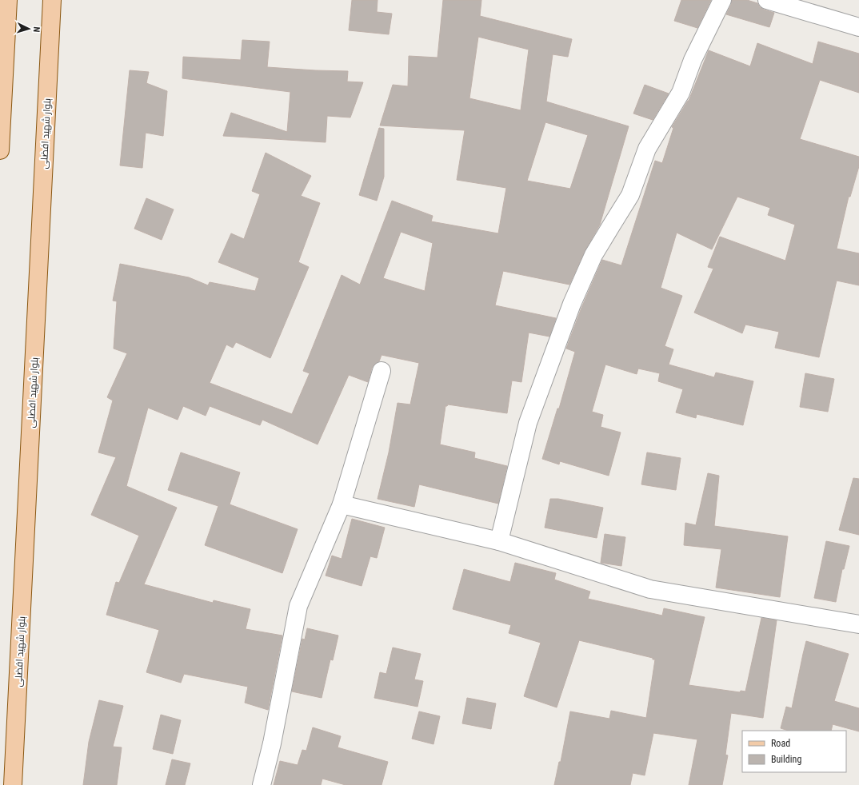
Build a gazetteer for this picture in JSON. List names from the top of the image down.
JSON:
{
  "streets": {
    "main road": ["بلوار شهید افضلی"]
  },
  "legend": ["Road", "Building"],
  "north": "right"
}
